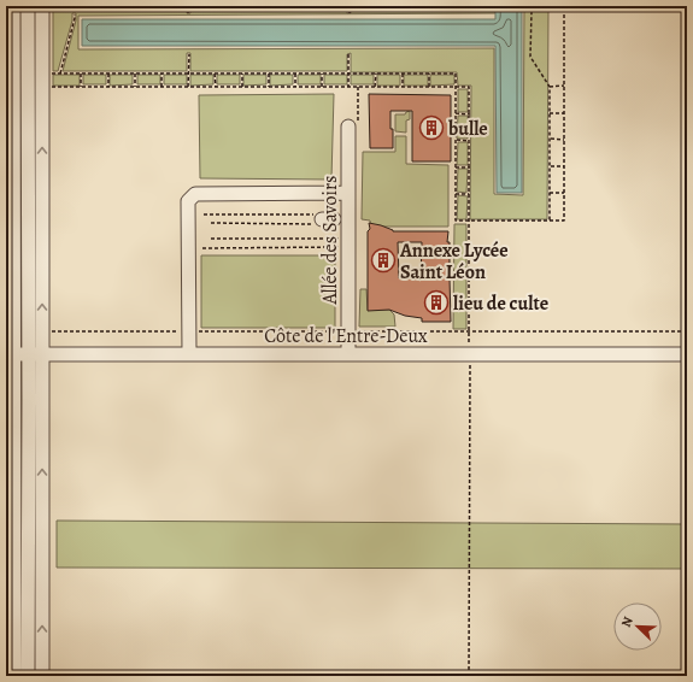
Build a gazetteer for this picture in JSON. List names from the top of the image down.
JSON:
{
  "streets": {
    "street": ["Allée des Savoirs", "Côte de l'Entre-Deux"]
  },
  "crossings": [
    ["Allée des Savoirs", "Côte de l'Entre-Deux"]
  ],
  "places": {
    "building": ["bulle", "Annexe Lycée Saint Léon", "lieu de culte"]
  },
  "north": "top left"
}
